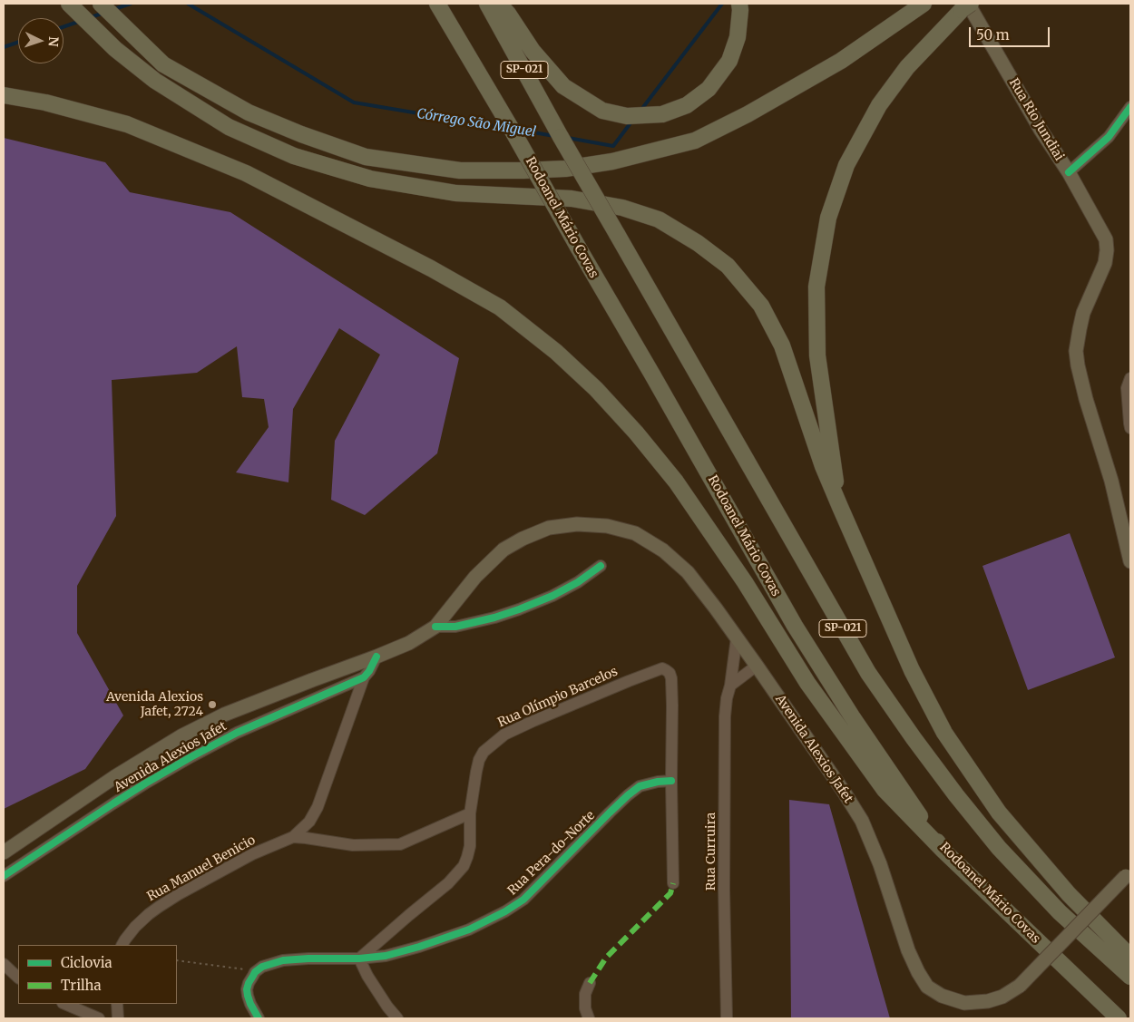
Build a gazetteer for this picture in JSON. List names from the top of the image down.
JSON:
{
  "streets": {
    "highway": ["SP-021", "Rodoanel Mário Covas"],
    "main road": ["Rua Rio Jundiai", "Avenida Alexios Jafet"],
    "street": [
      "Rua Olímpio Barcelos",
      "Rua Curruira",
      "Rua Pera-do-Norte",
      "Rua Manuel Benicio"
    ]
  },
  "crossings": [
    ["Rua Olímpio Barcelos", "Rua Pera-do-Norte"],
    ["Avenida Alexios Jafet", "Rua Curruira"],
    ["Avenida Alexios Jafet", "Rua Manuel Benicio"]
  ],
  "water": ["Córrego São Miguel"],
  "places": ["Avenida Alexios Jafet, 2724"],
  "legend": ["Ciclovia", "Trilha"],
  "scale_bar": "50 m",
  "north": "right"
}
